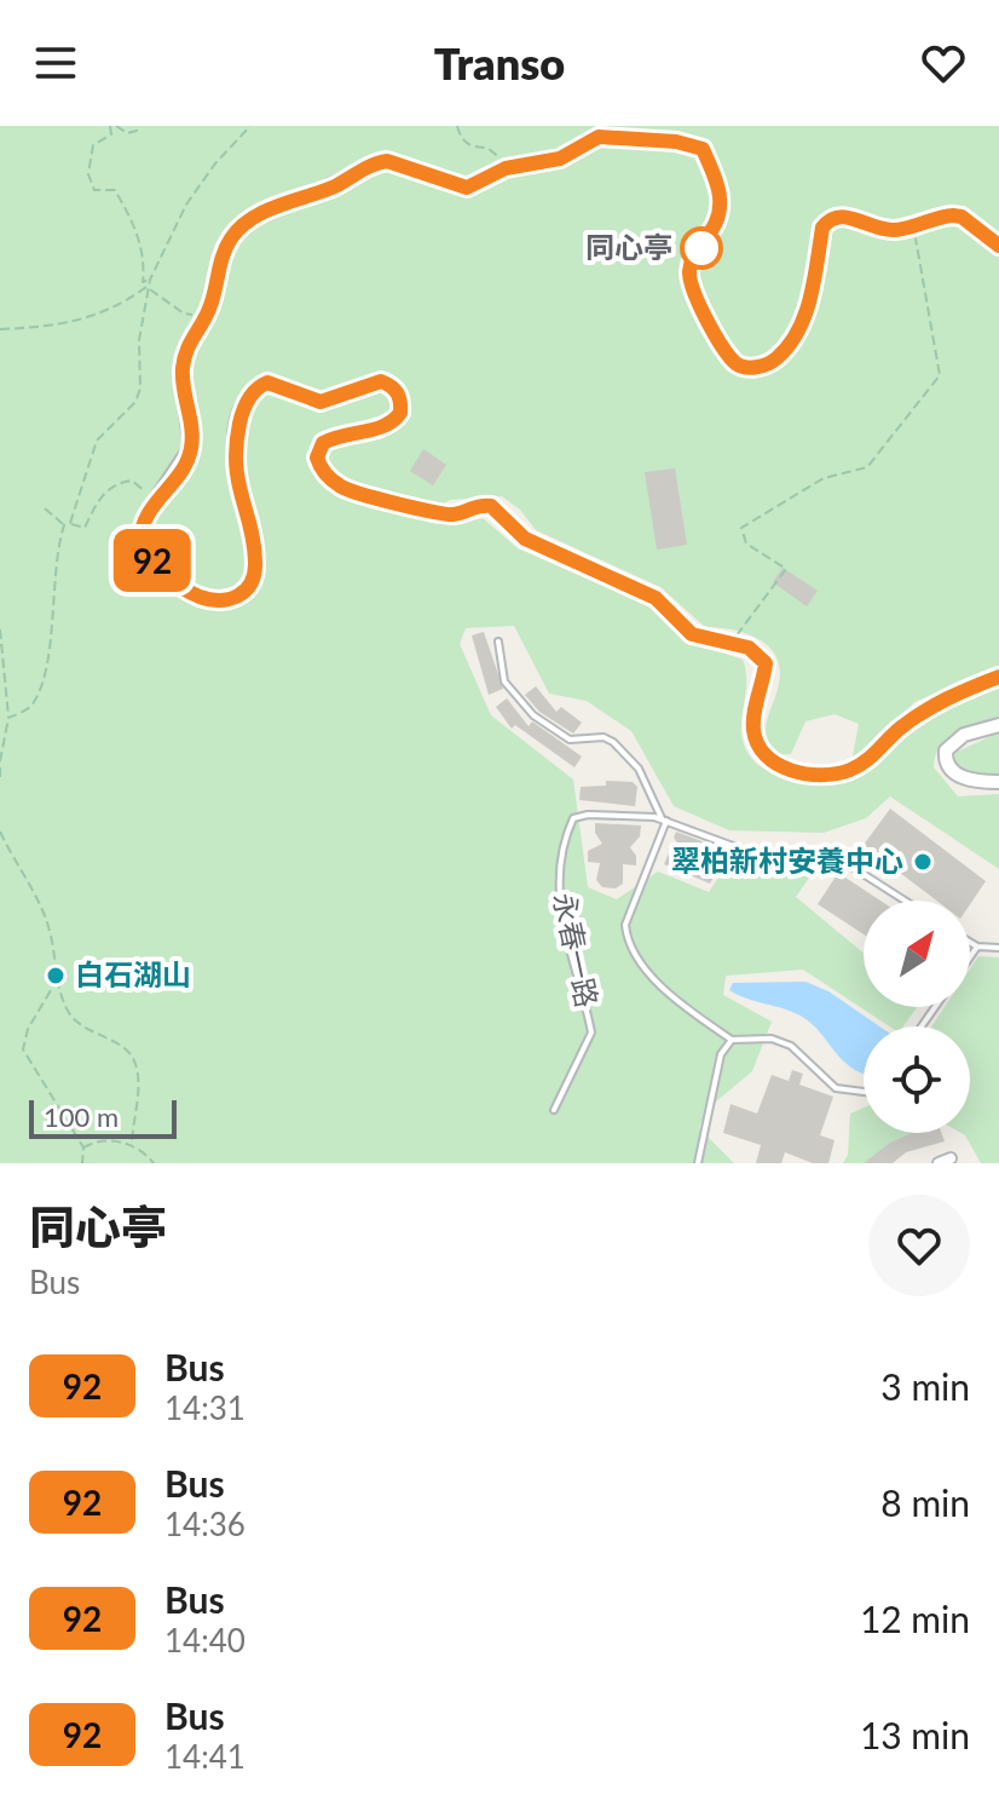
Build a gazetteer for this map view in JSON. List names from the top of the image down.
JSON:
{
  "streets": {
    "lane": ["永春一路"]
  },
  "places": ["同心亭", "翠柏新村安養中心", "白石湖山"],
  "lines": ["bus line 92"],
  "scale_bar": "100 m",
  "north": "top right",
  "page": {
    "header": "Transo",
    "on_map": "92",
    "scale": "100 m",
    "heading": ["同心亭", "Bus"],
    "list": [
      {
        "mark": "92",
        "name": "Bus",
        "note": "14:31",
        "value": "3 min"
      },
      {
        "mark": "92",
        "name": "Bus",
        "note": "14:36",
        "value": "8 min"
      },
      {
        "mark": "92",
        "name": "Bus",
        "note": "14:40",
        "value": "12 min"
      },
      {
        "mark": "92",
        "name": "Bus",
        "note": "14:41",
        "value": "13 min"
      }
    ]
  }
}
